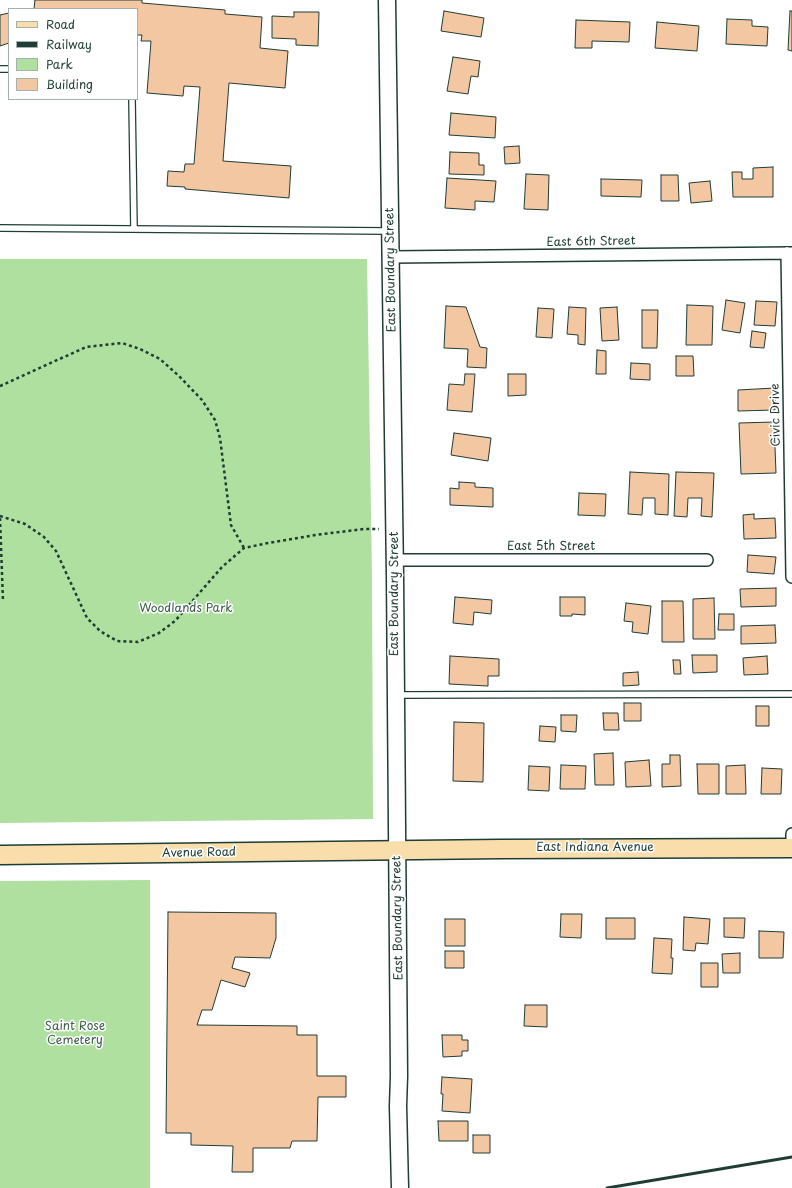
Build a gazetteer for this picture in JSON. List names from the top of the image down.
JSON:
{
  "streets": {
    "main road": ["East Indiana Avenue", "Avenue Road"],
    "street": [
      "East 6th Street",
      "East Boundary Street",
      "Civic Drive",
      "East 5th Street"
    ]
  },
  "crossings": [
    ["East 6th Street", "East Boundary Street"],
    ["East 6th Street", "Civic Drive"],
    ["East Boundary Street", "East 5th Street"],
    ["East Boundary Street", "East Indiana Avenue"],
    ["East Boundary Street", "Avenue Road"],
    ["East Indiana Avenue", "Avenue Road"]
  ],
  "parks": ["Woodlands Park", "Saint Rose Cemetery"],
  "legend": [
    "Road",
    "Railway",
    "Park",
    "Building"
  ]
}
